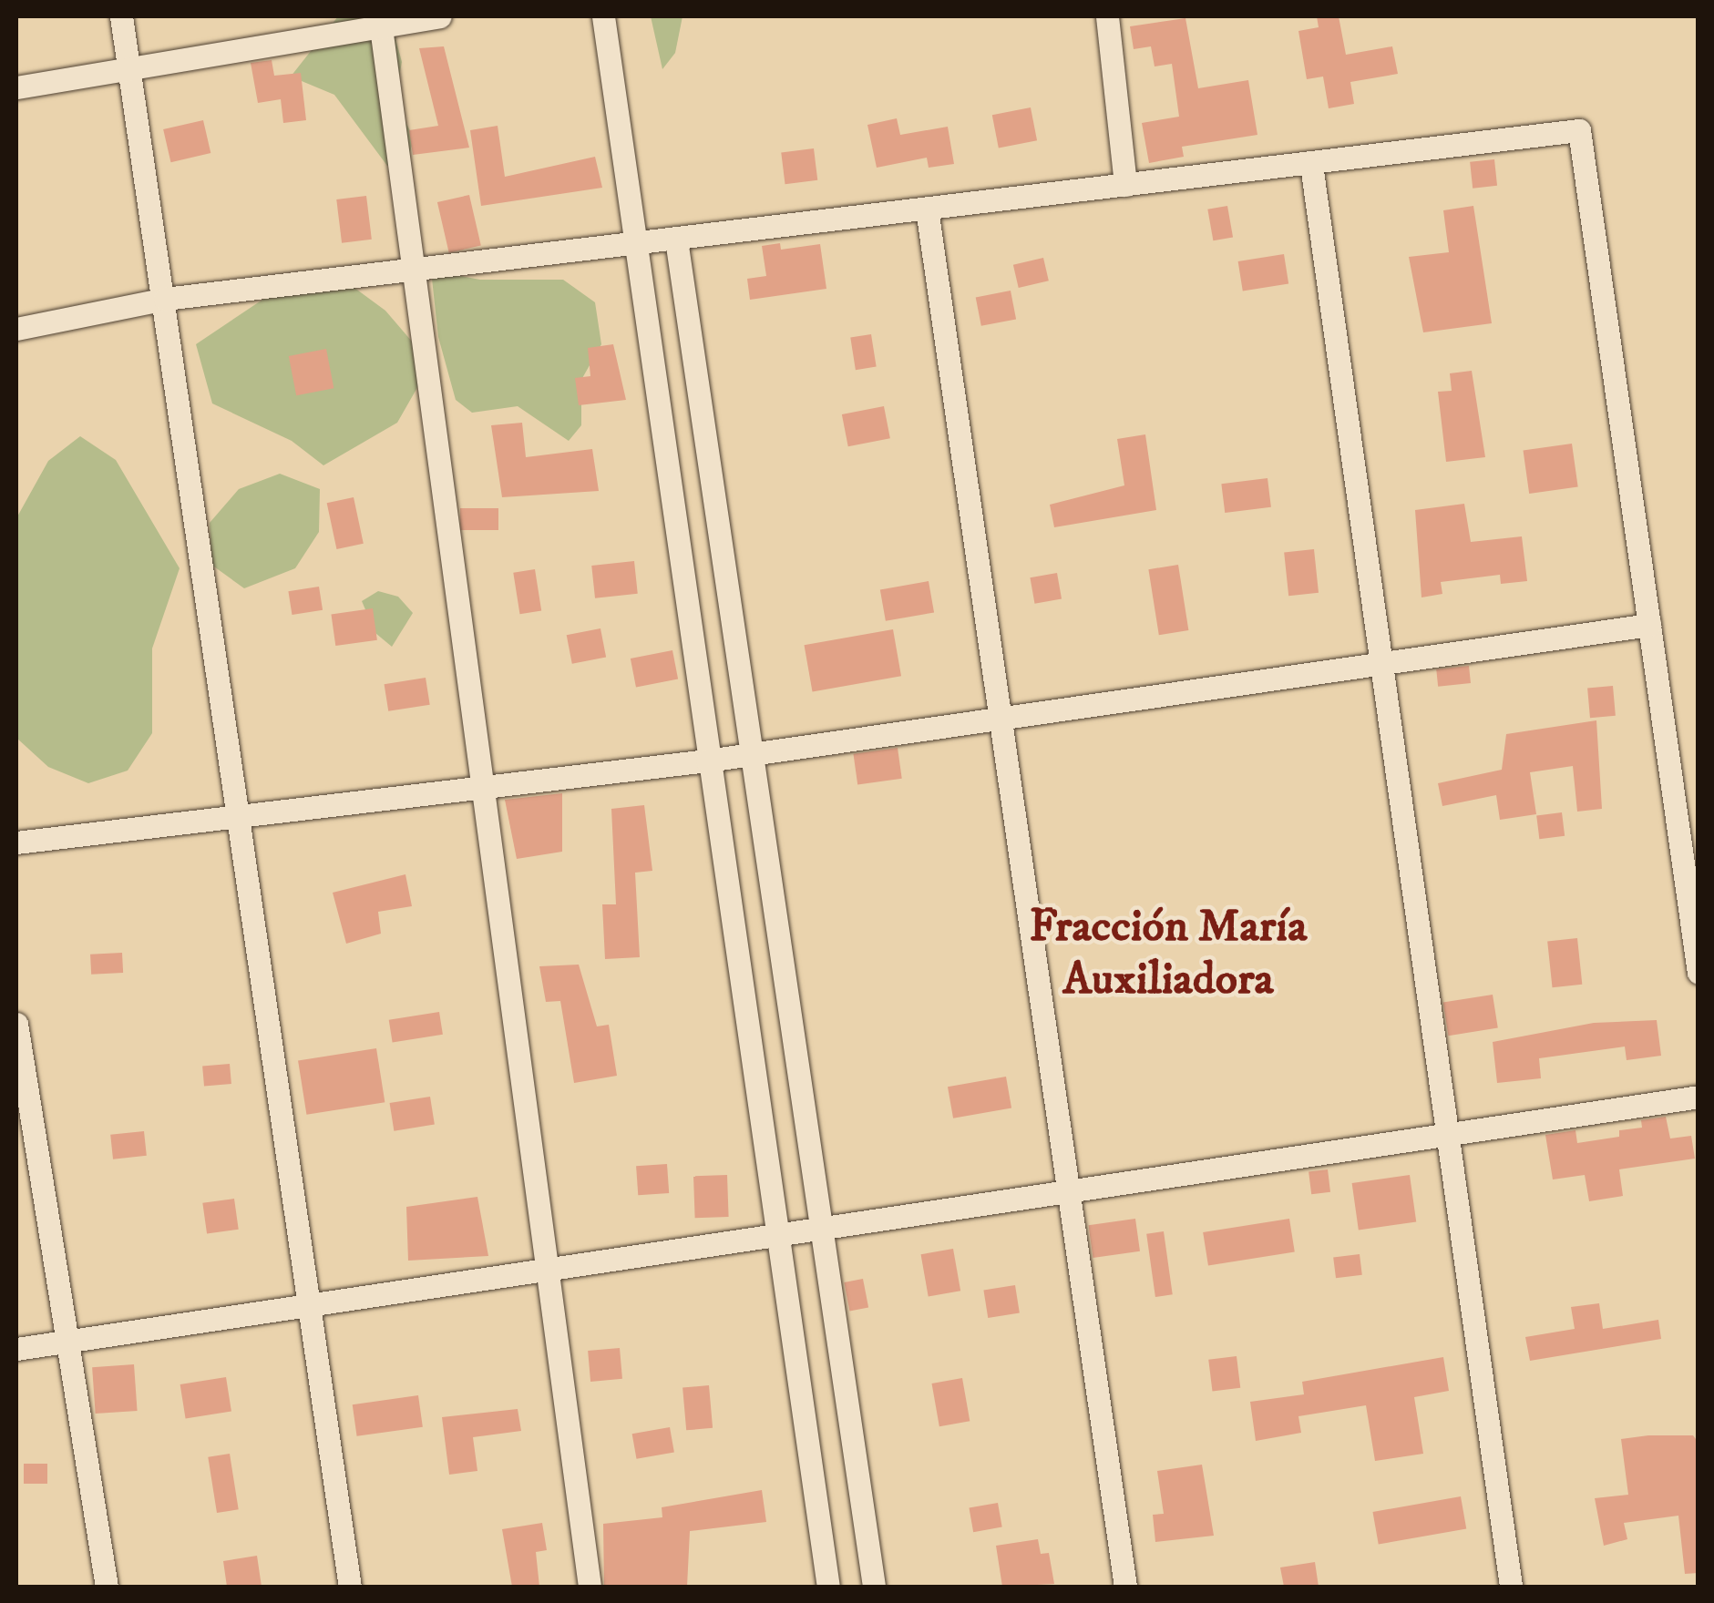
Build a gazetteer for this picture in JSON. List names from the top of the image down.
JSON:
{
  "districts": ["Fracción María Auxiliadora"]
}
